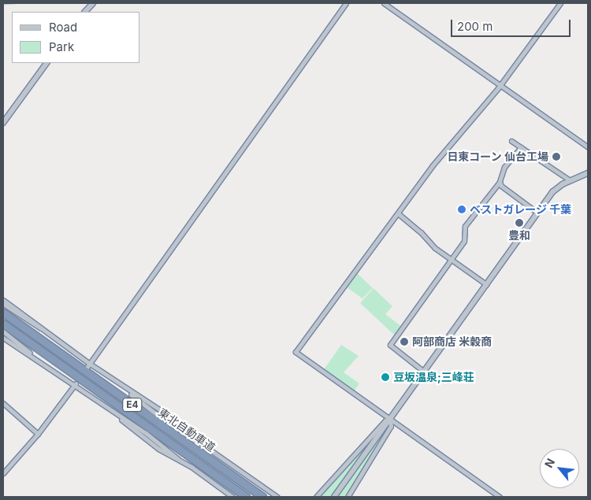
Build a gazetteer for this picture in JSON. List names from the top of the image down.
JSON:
{
  "streets": {
    "highway": ["E4", "東北自動車道"]
  },
  "places": [
    "日東コーン 仙台工場",
    "ベストガレージ 千葉",
    "豊和",
    "阿部商店 米穀商",
    "豆坂温泉;三峰荘"
  ],
  "legend": ["Road", "Park"],
  "scale_bar": "200 m",
  "north": "top left"
}
